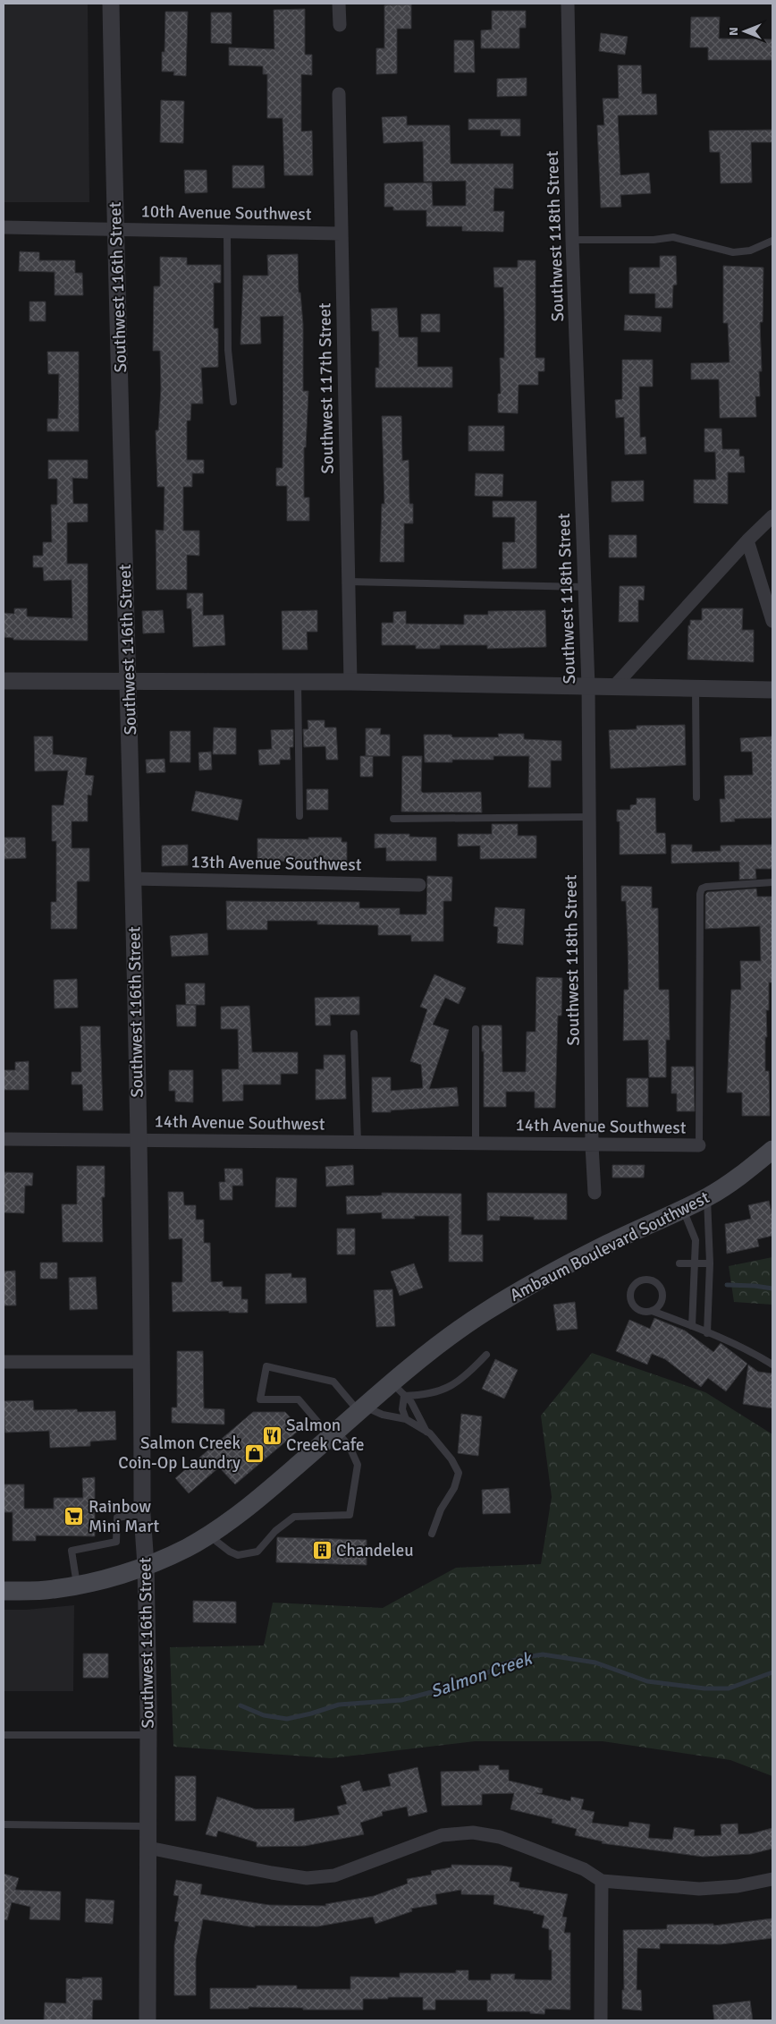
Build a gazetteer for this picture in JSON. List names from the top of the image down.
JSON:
{
  "streets": {
    "main road": ["Ambaum Boulevard Southwest"],
    "street": [
      "10th Avenue Southwest",
      "Southwest 118th Street",
      "Southwest 116th Street",
      "Southwest 117th Street",
      "13th Avenue Southwest",
      "14th Avenue Southwest"
    ]
  },
  "crossings": [
    ["10th Avenue Southwest", "Southwest 116th Street"],
    ["10th Avenue Southwest", "Southwest 117th Street"],
    ["Southwest 118th Street", "14th Avenue Southwest"],
    ["Southwest 116th Street", "13th Avenue Southwest"],
    ["Southwest 116th Street", "14th Avenue Southwest"],
    ["Southwest 116th Street", "Ambaum Boulevard Southwest"]
  ],
  "water": ["Salmon Creek"],
  "places": {
    "restaurant": ["Salmon Creek Cafe"],
    "shop": ["Salmon Creek Coin-Op Laundry"],
    "supermarket": ["Rainbow Mini Mart"],
    "building": ["Chandeleu"]
  },
  "north": "left"
}
